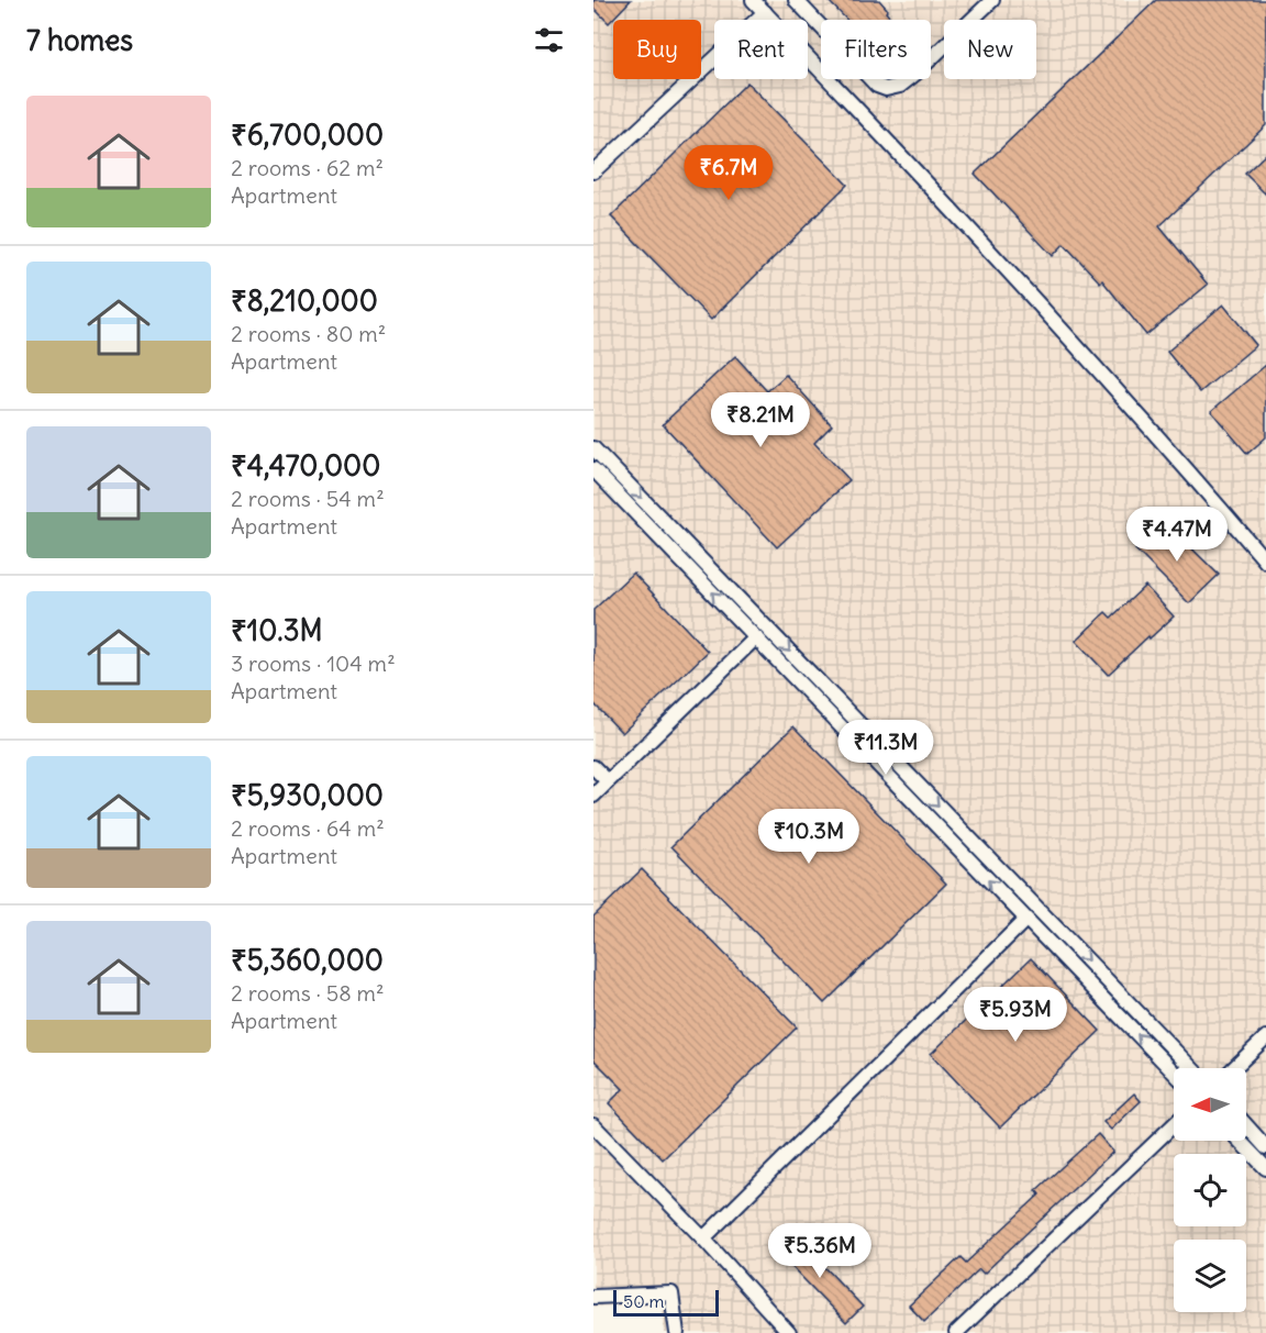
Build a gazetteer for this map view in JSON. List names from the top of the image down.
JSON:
{
  "scale_bar": "50 m",
  "north": "left",
  "page": {
    "heading": "7 homes",
    "chip": [
      "Buy",
      "Rent",
      "Filters",
      "New"
    ],
    "list": [
      {
        "name": "₹6,700,000",
        "note": "2 rooms · 62 m² · Apartment"
      },
      {
        "name": "₹8,210,000",
        "note": "2 rooms · 80 m² · Apartment"
      },
      {
        "name": "₹4,470,000",
        "note": "2 rooms · 54 m² · Apartment"
      },
      {
        "name": "₹10.3M",
        "note": "3 rooms · 104 m² · Apartment"
      },
      {
        "name": "₹5,930,000",
        "note": "2 rooms · 64 m² · Apartment"
      },
      {
        "name": "₹5,360,000",
        "note": "2 rooms · 58 m² · Apartment"
      }
    ],
    "price": [
      "₹6.7M",
      "₹8.21M",
      "₹4.47M",
      "₹11.3M",
      "₹10.3M",
      "₹5.93M",
      "₹5.36M"
    ],
    "scale": "50 m"
  }
}
